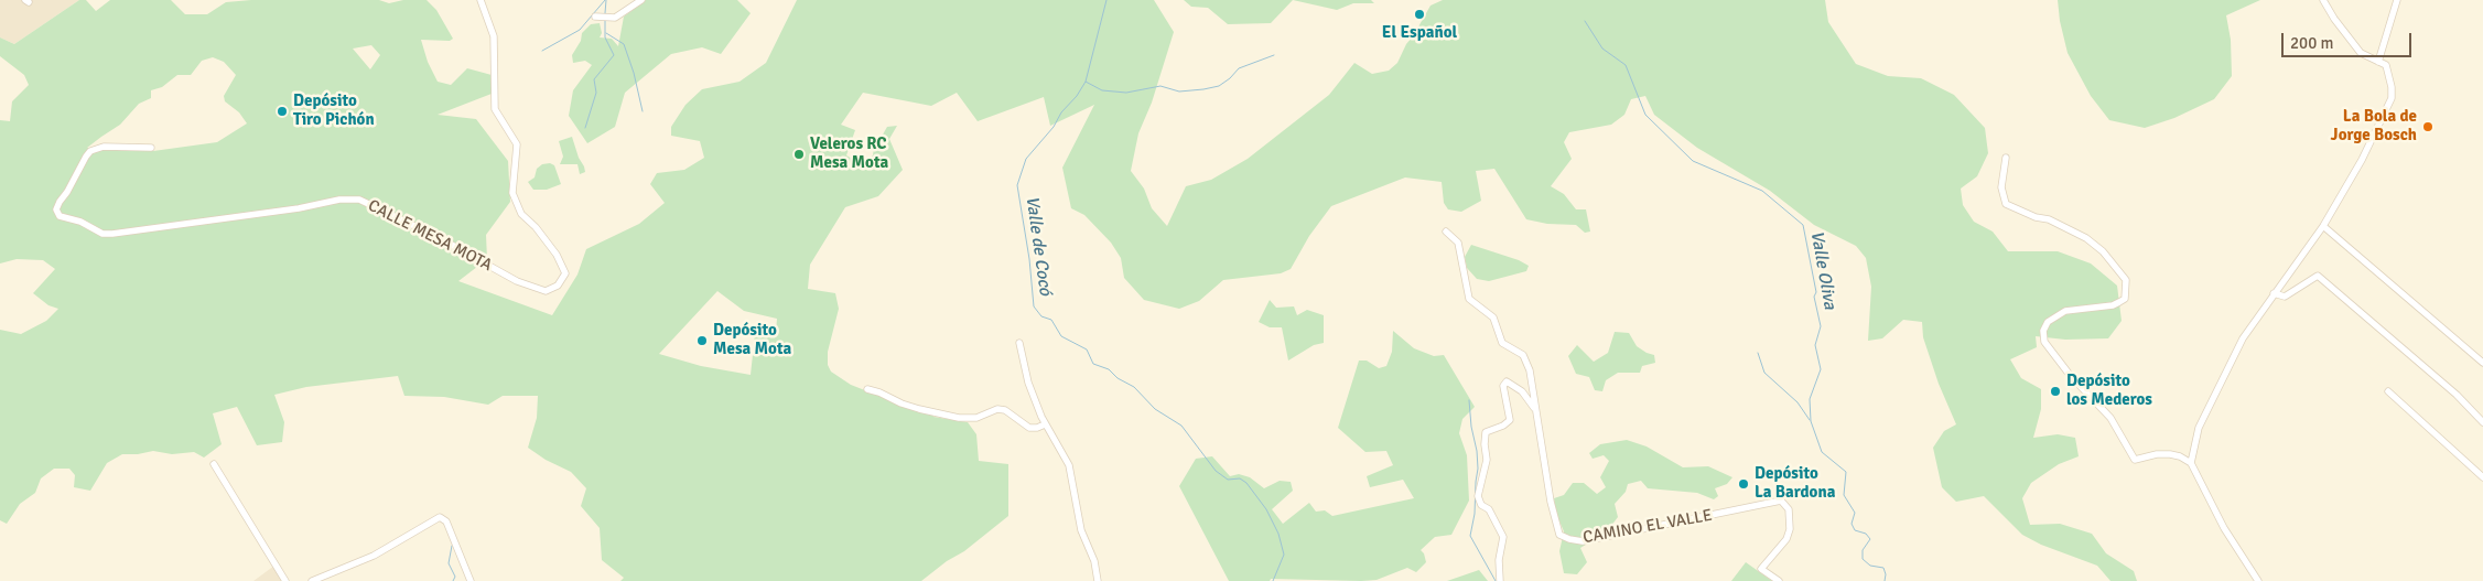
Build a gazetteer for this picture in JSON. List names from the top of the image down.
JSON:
{
  "streets": {
    "street": ["CALLE MESA MOTA", "CAMINO EL VALLE"]
  },
  "water": ["Valle de Cocó", "Valle Oliva"],
  "places": [
    "El Español",
    "Depósito Tiro Pichón",
    "La Bola de Jorge Bosch",
    "Veleros RC Mesa Mota",
    "Depósito Mesa Mota",
    "Depósito los Mederos",
    "Depósito La Bardona"
  ],
  "scale_bar": "200 m"
}
